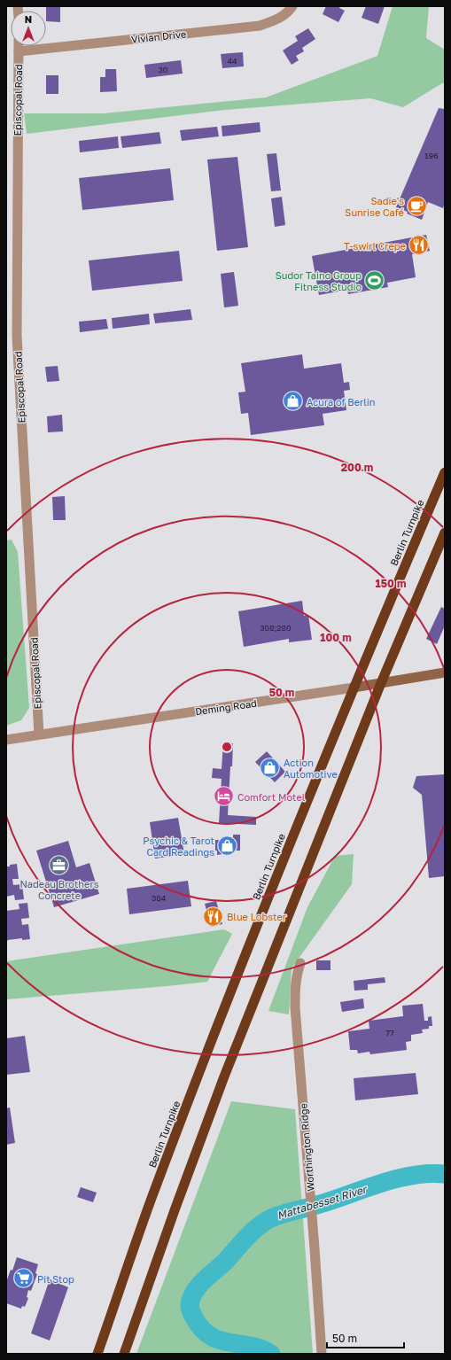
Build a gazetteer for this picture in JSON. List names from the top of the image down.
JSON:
{
  "streets": {
    "highway": ["Berlin Turnpike"],
    "main road": ["Deming Road"],
    "street": ["Vivian Drive", "Episcopal Road", "Worthington Ridge"]
  },
  "crossings": [
    ["Vivian Drive", "Episcopal Road"],
    ["Episcopal Road", "Deming Road"],
    ["Berlin Turnpike", "Deming Road"]
  ],
  "water": ["Mattabesset River"],
  "places": {
    "cafe": ["Sadie's Sunrise Café"],
    "restaurant": ["T-swirl Crepe", "Blue Lobster"],
    "sports": ["Sudor Taino Group Fitness Studio"],
    "shop": ["Acura of Berlin", "Action Automotive", "Psychic & Tarot Card Readings"],
    "hotel": ["Comfort Motel"],
    "office": ["Nadeau Brothers Concrete"],
    "supermarket": ["Pit Stop"]
  },
  "house_numbers": [
    "44",
    "30",
    "196",
    "308;280",
    "384",
    "77"
  ],
  "scale_bar": "50 m",
  "north": "top",
  "rings": [
    "200 m",
    "150 m",
    "100 m",
    "50 m"
  ]
}
